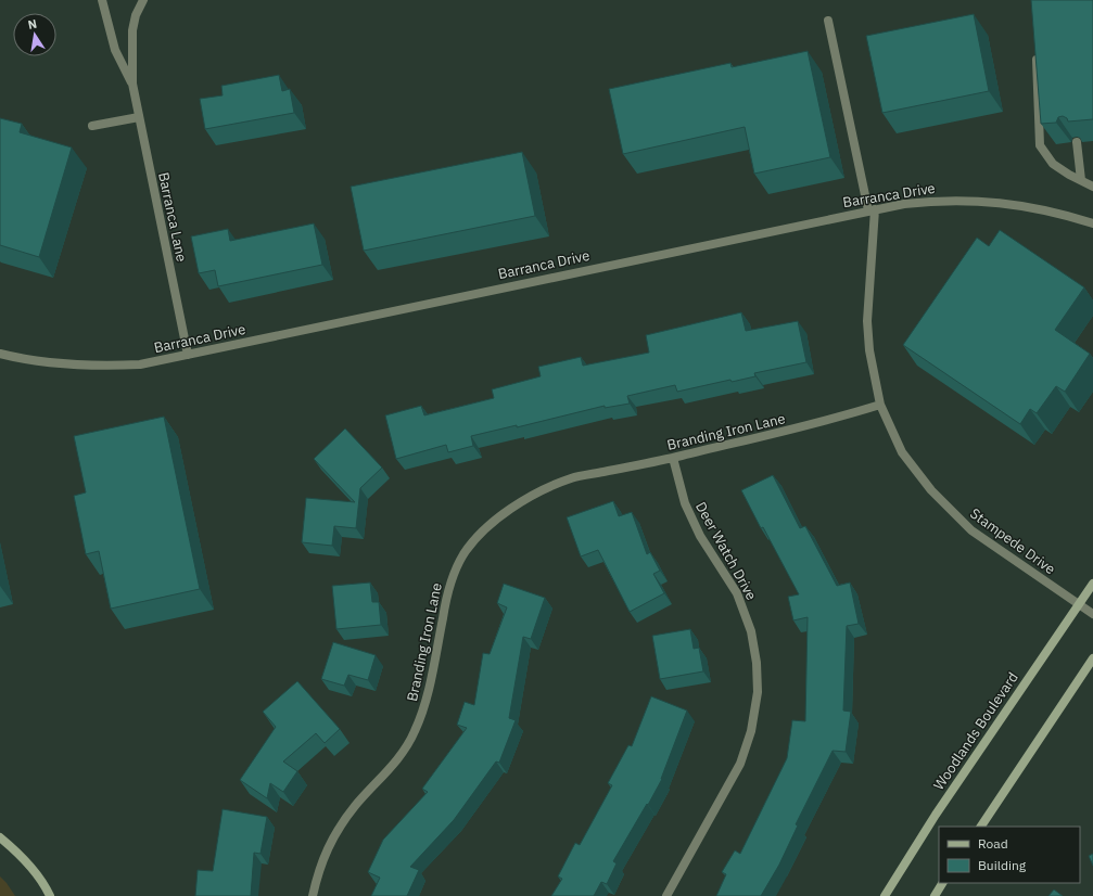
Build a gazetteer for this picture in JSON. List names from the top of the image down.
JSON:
{
  "streets": {
    "street": [
      "Barranca Drive",
      "Barranca Lane",
      "Branding Iron Lane",
      "Stampede Drive",
      "Deer Watch Drive",
      "Woodlands Boulevard"
    ]
  },
  "crossings": [
    ["Barranca Drive", "Barranca Lane"],
    ["Barranca Drive", "Stampede Drive"],
    ["Branding Iron Lane", "Stampede Drive"],
    ["Branding Iron Lane", "Deer Watch Drive"],
    ["Stampede Drive", "Woodlands Boulevard"]
  ],
  "legend": ["Road", "Building"],
  "north": "top"
}
